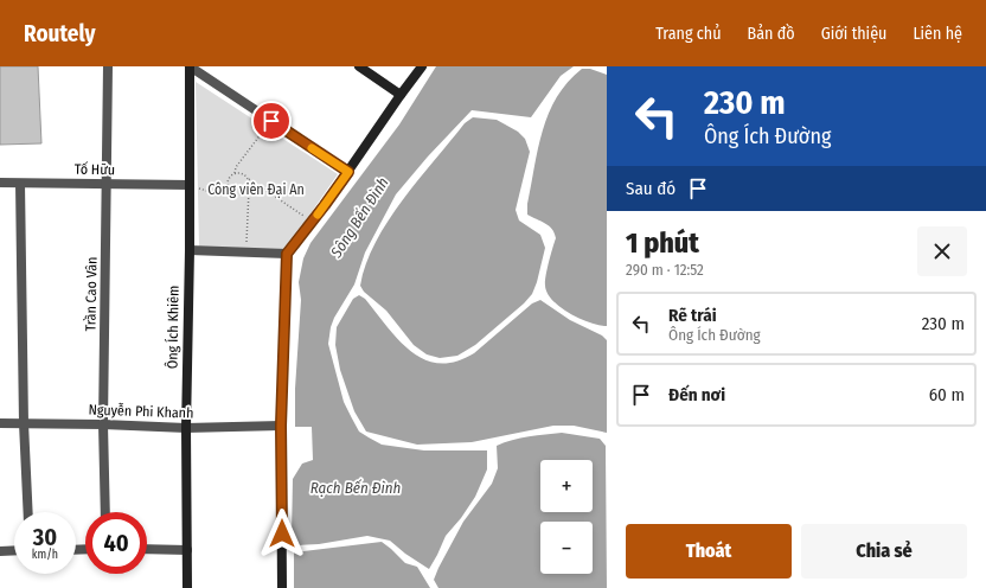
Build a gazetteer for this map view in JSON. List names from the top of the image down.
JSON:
{
  "streets": {
    "street": [
      "Tố Hữu",
      "Trần Cao Vân",
      "Ông Ích Khiêm",
      "Nguyễn Phi Khanh"
    ]
  },
  "crossings": [
    ["Tố Hữu", "Trần Cao Vân"],
    ["Tố Hữu", "Ông Ích Khiêm"],
    ["Trần Cao Vân", "Nguyễn Phi Khanh"],
    ["Ông Ích Khiêm", "Nguyễn Phi Khanh"]
  ],
  "water": ["Sông Bến Đình", "Rạch Bến Đình"],
  "parks": ["Công viên Đại An"],
  "page": {
    "header": "Routely",
    "nav": [
      "Trang chủ",
      "Bản đồ",
      "Giới thiệu",
      "Liên hệ"
    ],
    "turn": ["230 m", "Ông Ích Đường"],
    "then": "Sau đó",
    "heading": ["1 phút", "290 m · 12:52"],
    "list": [
      {
        "name": "Rẽ trái",
        "note": "Ông Ích Đường",
        "value": "230 m"
      },
      {
        "name": "Đến nơi",
        "value": "60 m"
      }
    ],
    "map_buttons": ["+", "−"],
    "speed": "30 km/h",
    "limit": "40",
    "buttons": ["Thoát", "Chia sẻ"]
  }
}
